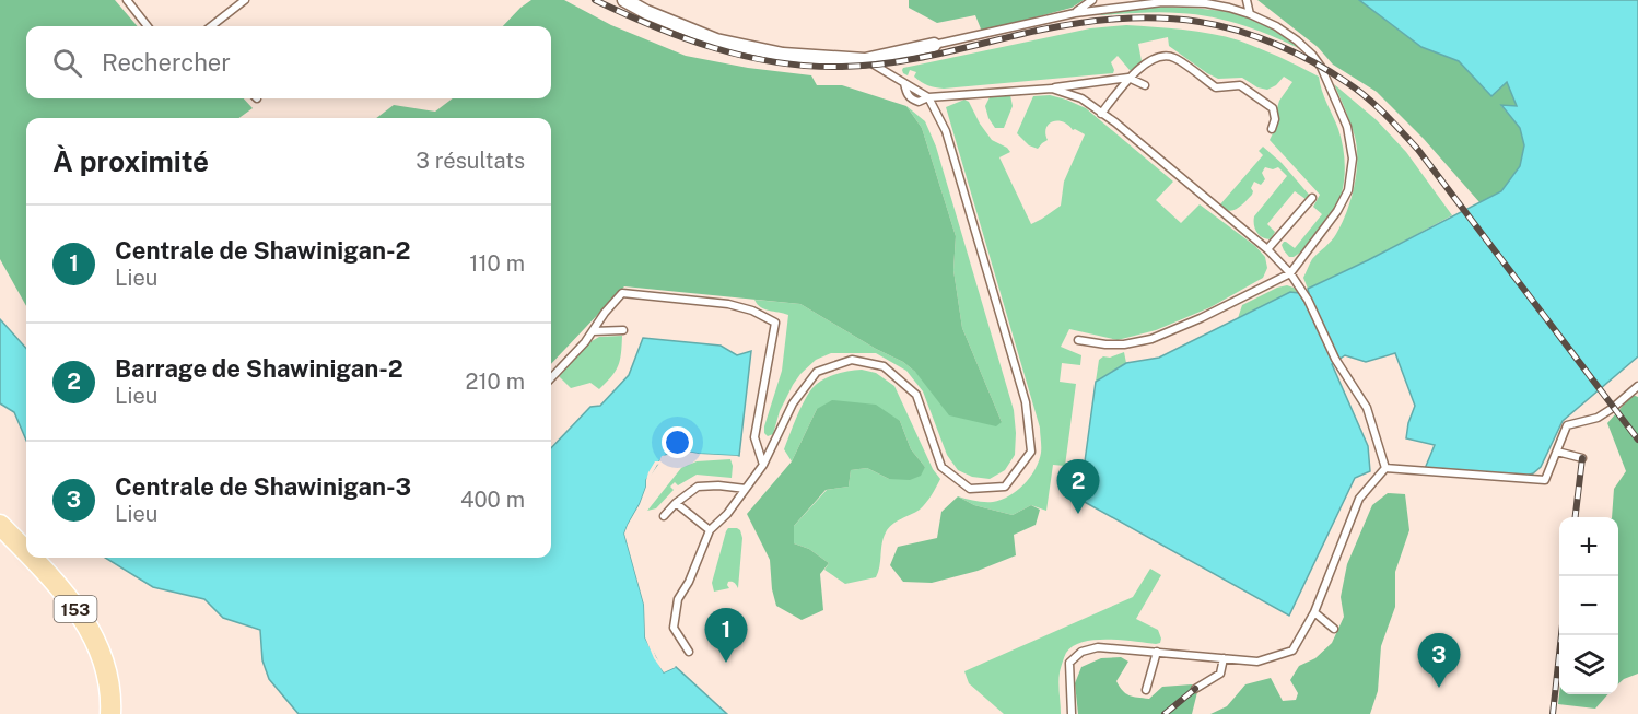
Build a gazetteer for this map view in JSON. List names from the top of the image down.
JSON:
{
  "streets": {
    "main road": ["153"]
  },
  "page": {
    "search": "Rechercher",
    "heading": ["À proximité", "3 résultats"],
    "list": [
      {
        "mark": "1",
        "name": "Centrale de Shawinigan-2",
        "note": "Lieu",
        "value": "110 m"
      },
      {
        "mark": "2",
        "name": "Barrage de Shawinigan-2",
        "note": "Lieu",
        "value": "210 m"
      },
      {
        "mark": "3",
        "name": "Centrale de Shawinigan-3",
        "note": "Lieu",
        "value": "400 m"
      }
    ],
    "pins": ["2", "1", "3"],
    "map_buttons": ["+", "−"]
  }
}
